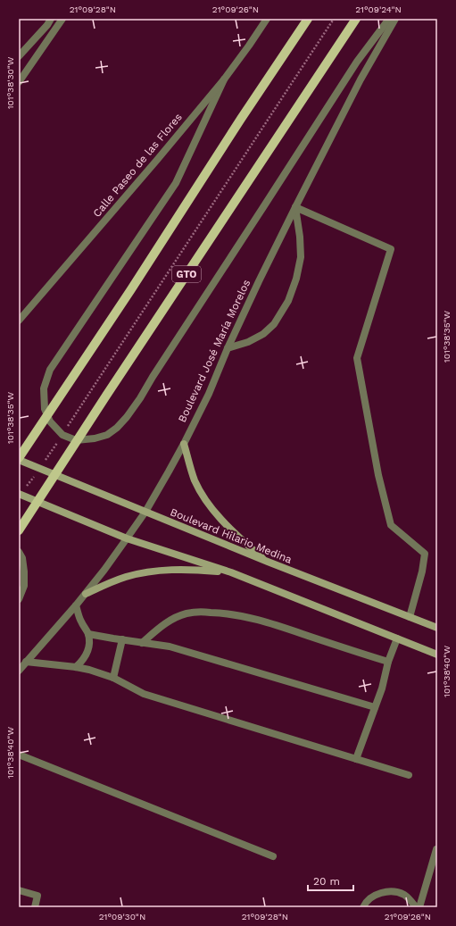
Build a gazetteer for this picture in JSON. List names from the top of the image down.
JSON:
{
  "streets": {
    "main road": ["GTO", "Boulevard Hilario Medina"],
    "street": ["Calle Paseo de las Flores", "Boulevard José María Morelos"]
  },
  "crossings": [
    ["Boulevard José María Morelos", "Boulevard Hilario Medina"]
  ],
  "scale_bar": "20 m",
  "coordinates": [
    "21°09'28\"N",
    "21°09'26\"N",
    "21°09'24\"N",
    "101°38'30\"W",
    "101°38'35\"W",
    "101°38'40\"W",
    "21°09'30\"N"
  ]
}
